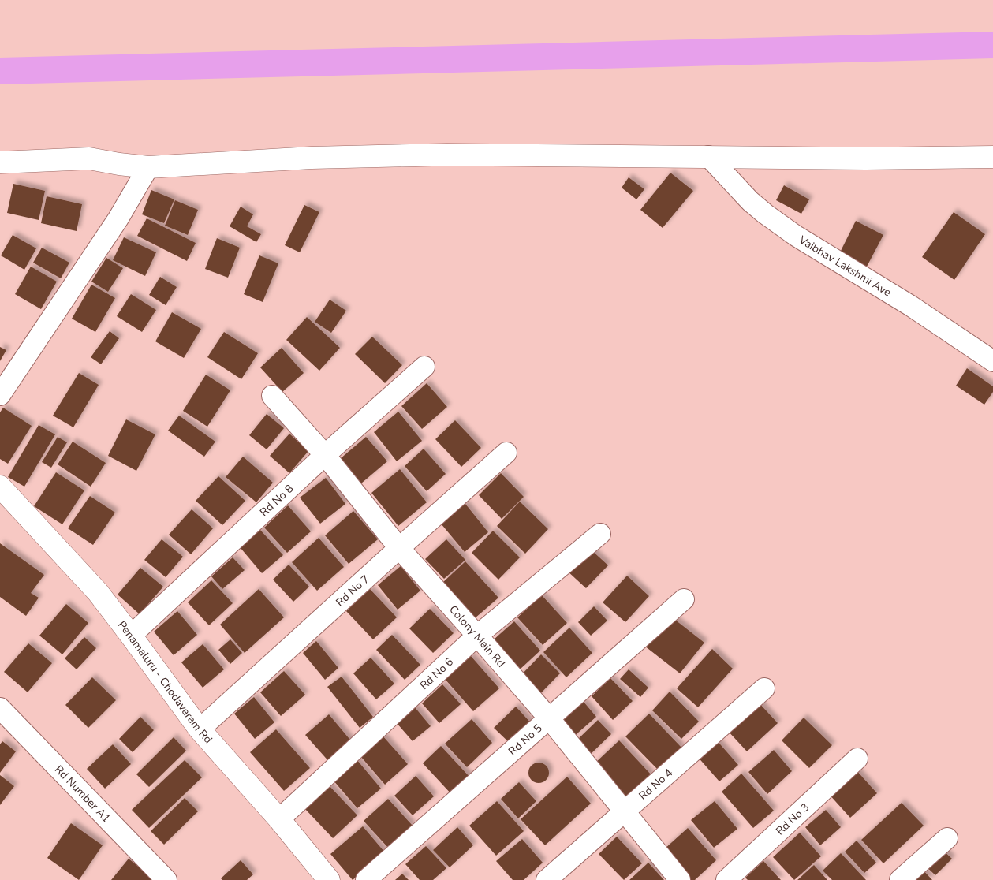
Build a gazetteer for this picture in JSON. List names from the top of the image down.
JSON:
{
  "streets": {
    "street": [
      "Vaibhav Lakshmi Ave",
      "Rd No 8",
      "Rd No 7",
      "Colony Main Rd",
      "Rd No 6",
      "Penamaluru - Chodavaram Rd",
      "Rd No 5",
      "Rd No 4",
      "Rd Number A1",
      "Rd No 3"
    ]
  },
  "crossings": [
    ["Rd No 8", "Colony Main Rd"],
    ["Rd No 8", "Penamaluru - Chodavaram Rd"],
    ["Rd No 7", "Colony Main Rd"],
    ["Rd No 7", "Penamaluru - Chodavaram Rd"],
    ["Colony Main Rd", "Rd No 6"],
    ["Colony Main Rd", "Rd No 5"],
    ["Colony Main Rd", "Rd No 4"],
    ["Rd No 6", "Penamaluru - Chodavaram Rd"]
  ]
}
